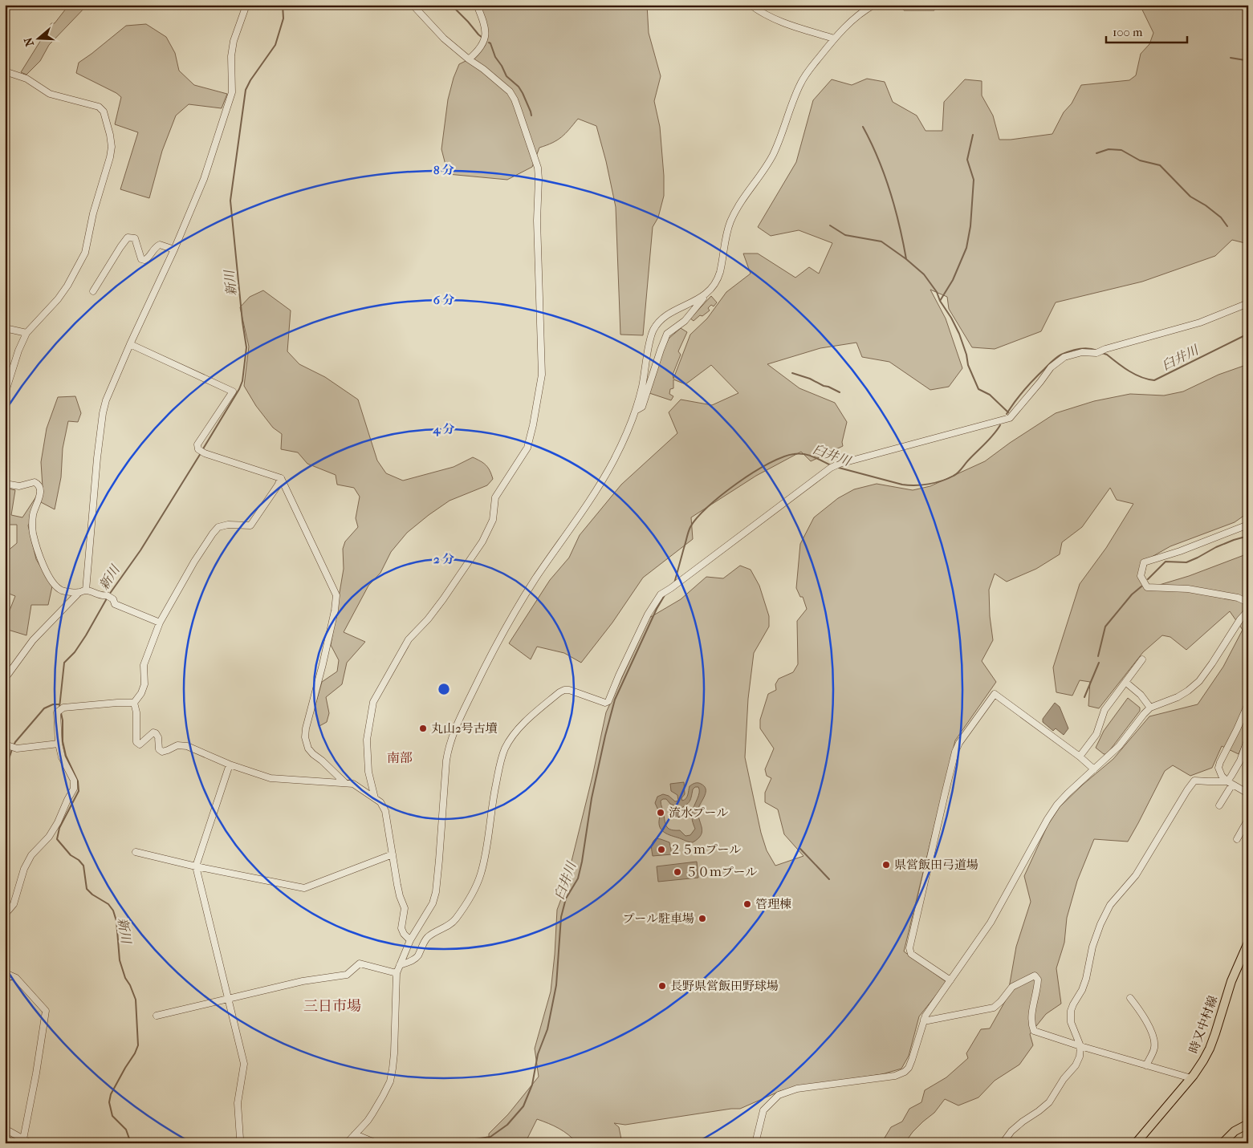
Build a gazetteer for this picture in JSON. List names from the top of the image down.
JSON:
{
  "streets": {
    "main road": ["時又中村線"]
  },
  "districts": ["南部", "三日市場"],
  "water": ["新川", "臼井川"],
  "places": [
    "丸山2号古墳",
    "流水プール",
    "２５ｍプール",
    "県営飯田弓道場",
    "５０ｍプール",
    "管理棟",
    "プール駐車場",
    "長野県営飯田野球場"
  ],
  "scale_bar": "100 m",
  "north": "left",
  "rings": [
    "8 分",
    "6 分",
    "4 分",
    "2 分"
  ]
}
